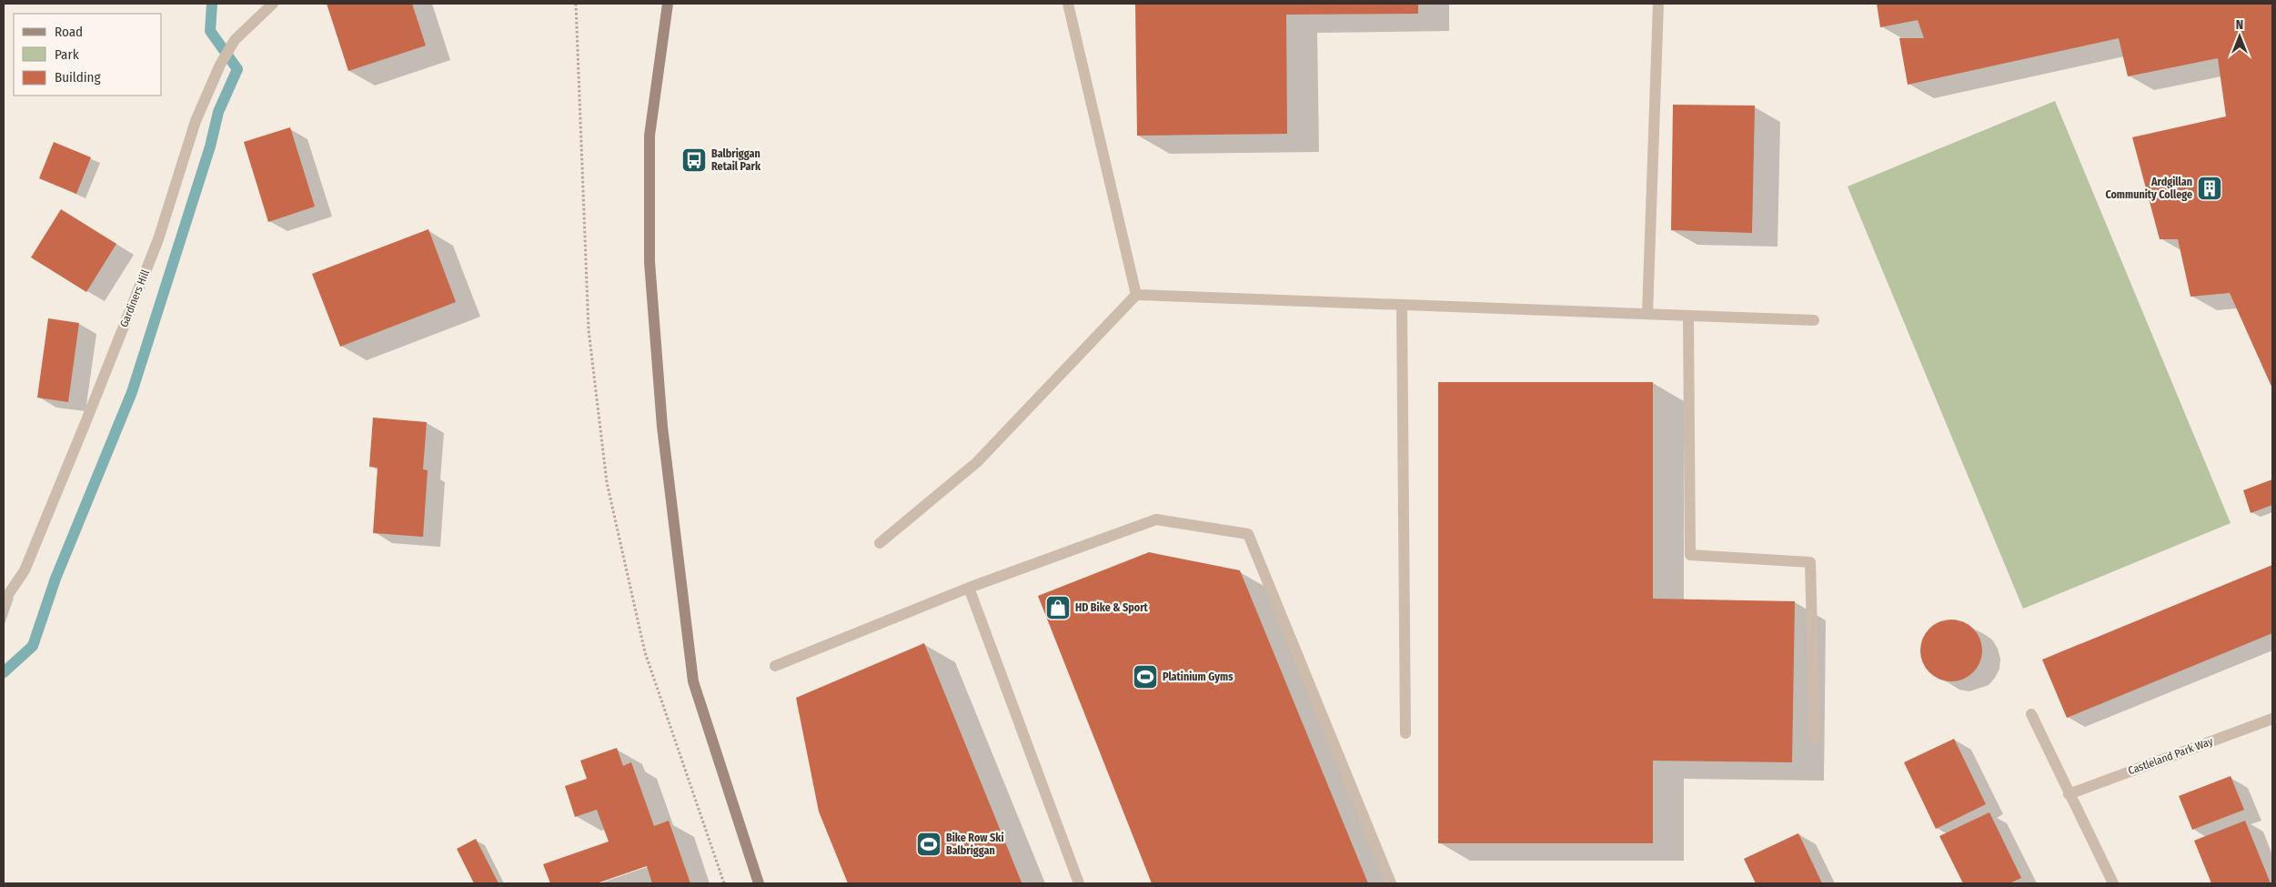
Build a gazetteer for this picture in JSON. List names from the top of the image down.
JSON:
{
  "streets": {
    "street": ["Gardiners Hill", "Castleland Park Way"]
  },
  "places": {
    "bus stop": ["Balbriggan Retail Park"],
    "building": ["Ardgillan Community College"],
    "shop": ["HD Bike & Sport"],
    "sports": ["Platinium Gyms", "Bike Row Ski Balbriggan"]
  },
  "legend": ["Road", "Park", "Building"],
  "north": "top"
}
